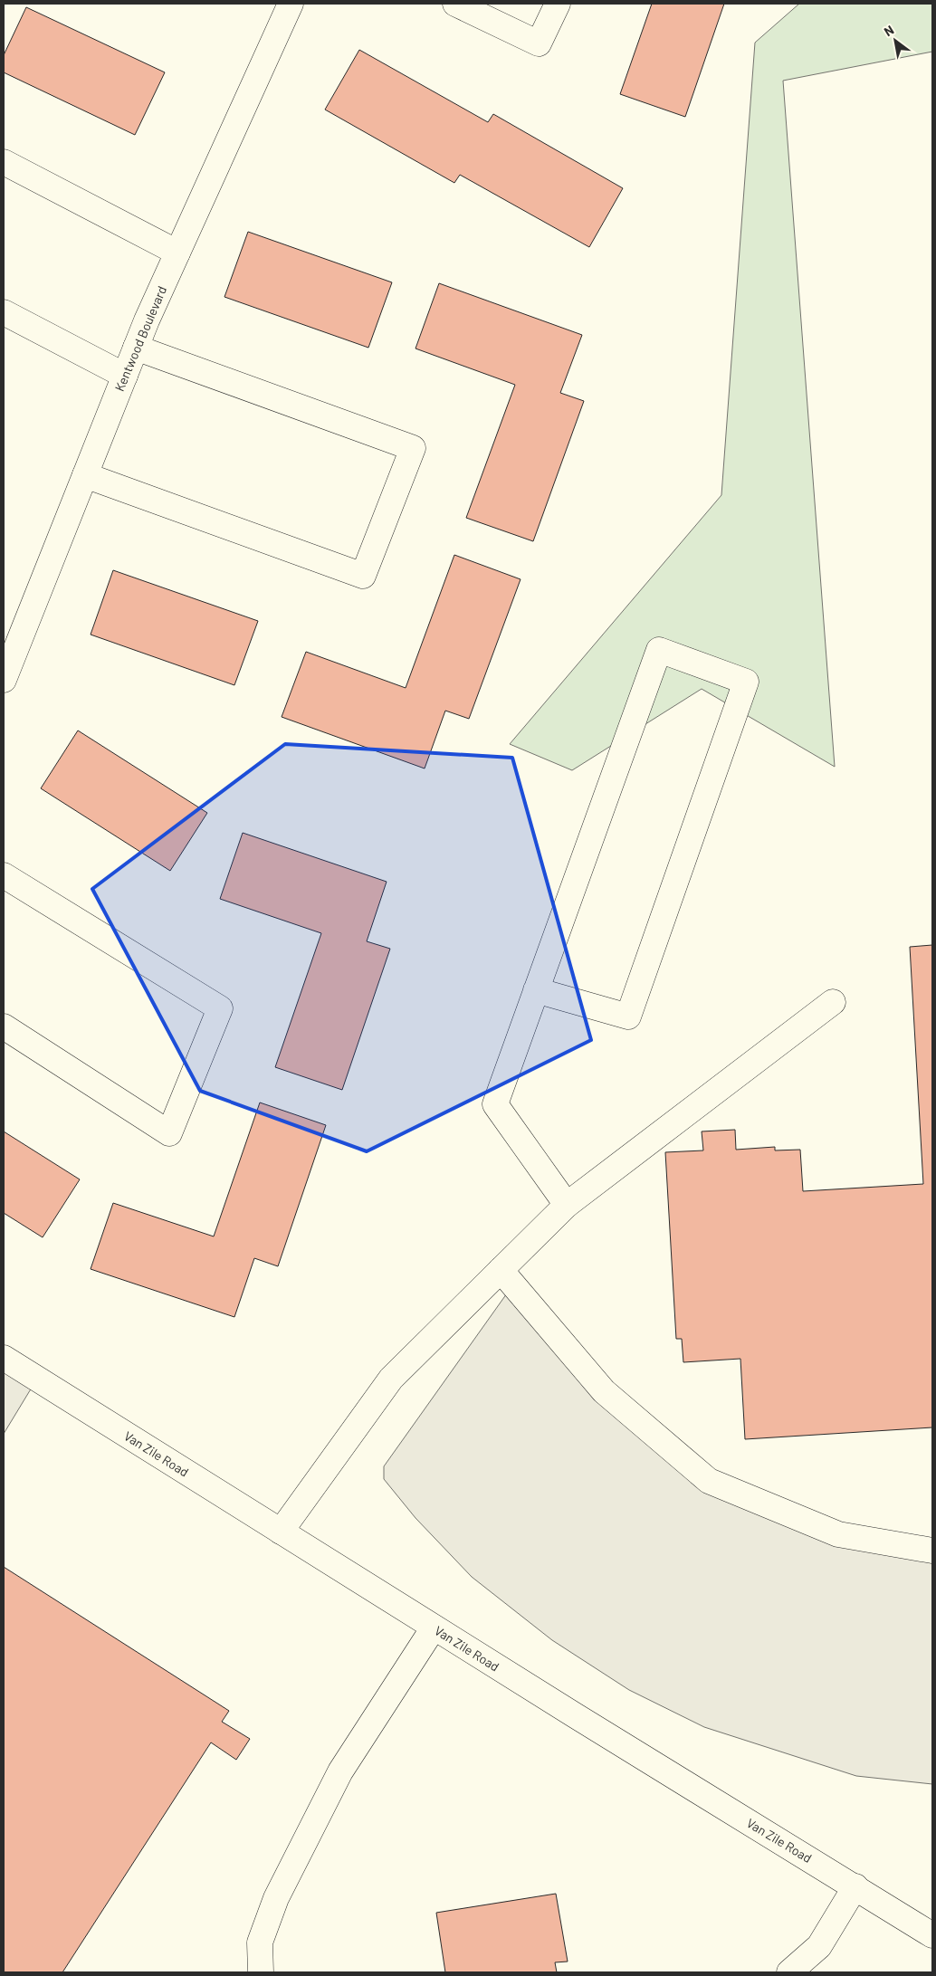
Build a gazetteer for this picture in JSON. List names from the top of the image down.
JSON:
{
  "streets": {
    "street": ["Kentwood Boulevard", "Van Zile Road"]
  },
  "north": "top left"
}
